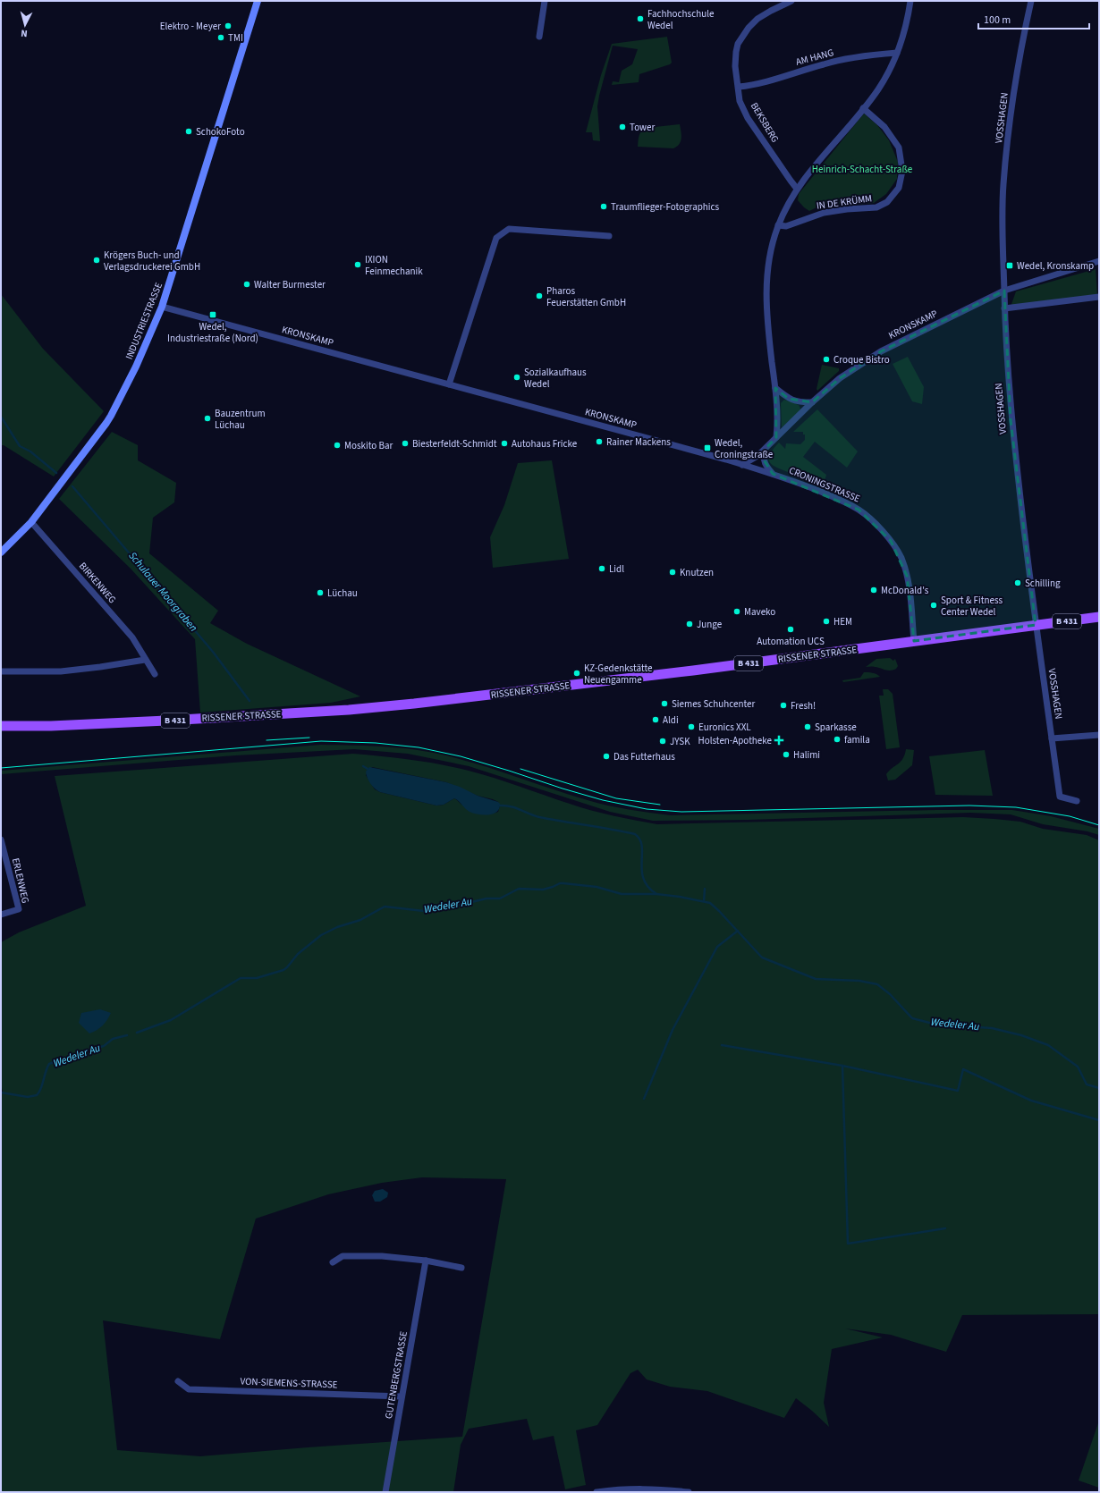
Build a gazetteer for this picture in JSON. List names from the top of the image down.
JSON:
{
  "streets": {
    "main road": ["B 431", "RISSENER STRASSE"],
    "street": [
      "AM HANG",
      "VOSSHAGEN",
      "BEKSBERG",
      "IN DE KRÜMM",
      "INDUSTRIESTRASSE",
      "KRONSKAMP",
      "CRONINGSTRASSE",
      "BIRKENWEG",
      "ERLENWEG",
      "GUTENBERGSTRASSE",
      "VON-SIEMENS-STRASSE"
    ]
  },
  "crossings": [
    ["AM HANG", "BEKSBERG"],
    ["VOSSHAGEN", "KRONSKAMP"],
    ["VOSSHAGEN", "RISSENER STRASSE"],
    ["INDUSTRIESTRASSE", "KRONSKAMP"],
    ["INDUSTRIESTRASSE", "BIRKENWEG"],
    ["KRONSKAMP", "CRONINGSTRASSE"],
    ["CRONINGSTRASSE", "RISSENER STRASSE"],
    ["GUTENBERGSTRASSE", "VON-SIEMENS-STRASSE"]
  ],
  "water": ["Schulauer Moorgraben", "Wedeler Au"],
  "parks": ["Heinrich-Schacht-Straße"],
  "places": {
    "other": [
      "Fachhochschule Wedel",
      "Elektro - Meyer",
      "TMI",
      "Tower",
      "SchokoFoto",
      "Traumflieger-Fotographics",
      "Krögers Buch- und Verlagsdruckerei GmbH",
      "IXION Feinmechanik",
      "Walter Burmester",
      "Pharos Feuerstätten GmbH",
      "Croque Bistro",
      "Sozialkaufhaus Wedel",
      "Bauzentrum Lüchau",
      "Rainer Mackens",
      "Biesterfeldt-Schmidt",
      "Autohaus Fricke",
      "Moskito Bar",
      "Lidl",
      "Knutzen",
      "Schilling",
      "McDonald's",
      "Lüchau",
      "Sport & Fitness Center Wedel",
      "Maveko",
      "HEM",
      "Junge",
      "Automation UCS",
      "KZ-Gedenkstätte Neuengamme",
      "Siemes Schuhcenter",
      "Fresh!",
      "Aldi",
      "Euronics XXL",
      "Sparkasse",
      "famila",
      "JYSK",
      "Halimi",
      "Das Futterhaus"
    ],
    "transit": ["Wedel, Kronskamp", "Wedel, Industriestraße (Nord)", "Wedel, Croningstraße"],
    "health": ["Holsten-Apotheke"]
  },
  "scale_bar": "100 m",
  "north": "bottom"
}
